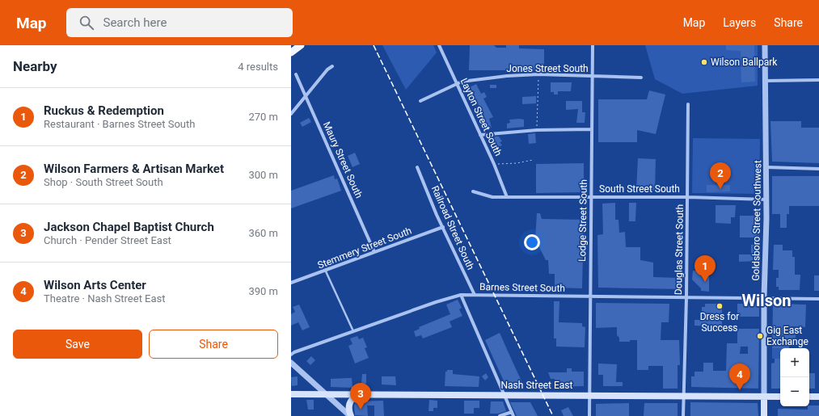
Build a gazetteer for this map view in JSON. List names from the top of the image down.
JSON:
{
  "streets": {
    "main road": ["Nash Street East"],
    "street": [
      "Jones Street South",
      "Layton Street South",
      "Maury Street South",
      "South Street South",
      "Lodge Street South",
      "Goldsboro Street Southwest",
      "Railroad Street South",
      "Stemmery Street South",
      "Douglas Street South",
      "Barnes Street South"
    ]
  },
  "crossings": [
    ["Jones Street South", "Layton Street South"],
    ["Jones Street South", "Lodge Street South"],
    ["Layton Street South", "South Street South"],
    ["Maury Street South", "Stemmery Street South"],
    ["South Street South", "Lodge Street South"],
    ["South Street South", "Goldsboro Street Southwest"],
    ["South Street South", "Douglas Street South"],
    ["Lodge Street South", "Barnes Street South"],
    ["Lodge Street South", "Nash Street East"],
    ["Goldsboro Street Southwest", "Barnes Street South"],
    ["Goldsboro Street Southwest", "Nash Street East"],
    ["Railroad Street South", "Stemmery Street South"],
    ["Railroad Street South", "Barnes Street South"],
    ["Douglas Street South", "Barnes Street South"],
    ["Douglas Street South", "Nash Street East"]
  ],
  "districts": ["Wilson"],
  "places": ["Wilson Ballpark", "Dress for Success", "Gig East Exchange"],
  "page": {
    "header": "Map",
    "search": "Search here",
    "nav": ["Map", "Layers", "Share"],
    "heading": ["Nearby", "4 results"],
    "list": [
      {
        "mark": "1",
        "name": "Ruckus & Redemption",
        "note": "Restaurant · Barnes Street South",
        "value": "270 m"
      },
      {
        "mark": "2",
        "name": "Wilson Farmers & Artisan Market",
        "note": "Shop · South Street South",
        "value": "300 m"
      },
      {
        "mark": "3",
        "name": "Jackson Chapel Baptist Church",
        "note": "Church · Pender Street East",
        "value": "360 m"
      },
      {
        "mark": "4",
        "name": "Wilson Arts Center",
        "note": "Theatre · Nash Street East",
        "value": "390 m"
      }
    ],
    "pins": [
      "2",
      "1",
      "4",
      "3"
    ],
    "buttons": ["Save", "Share"],
    "map_buttons": ["+", "−"]
  }
}
